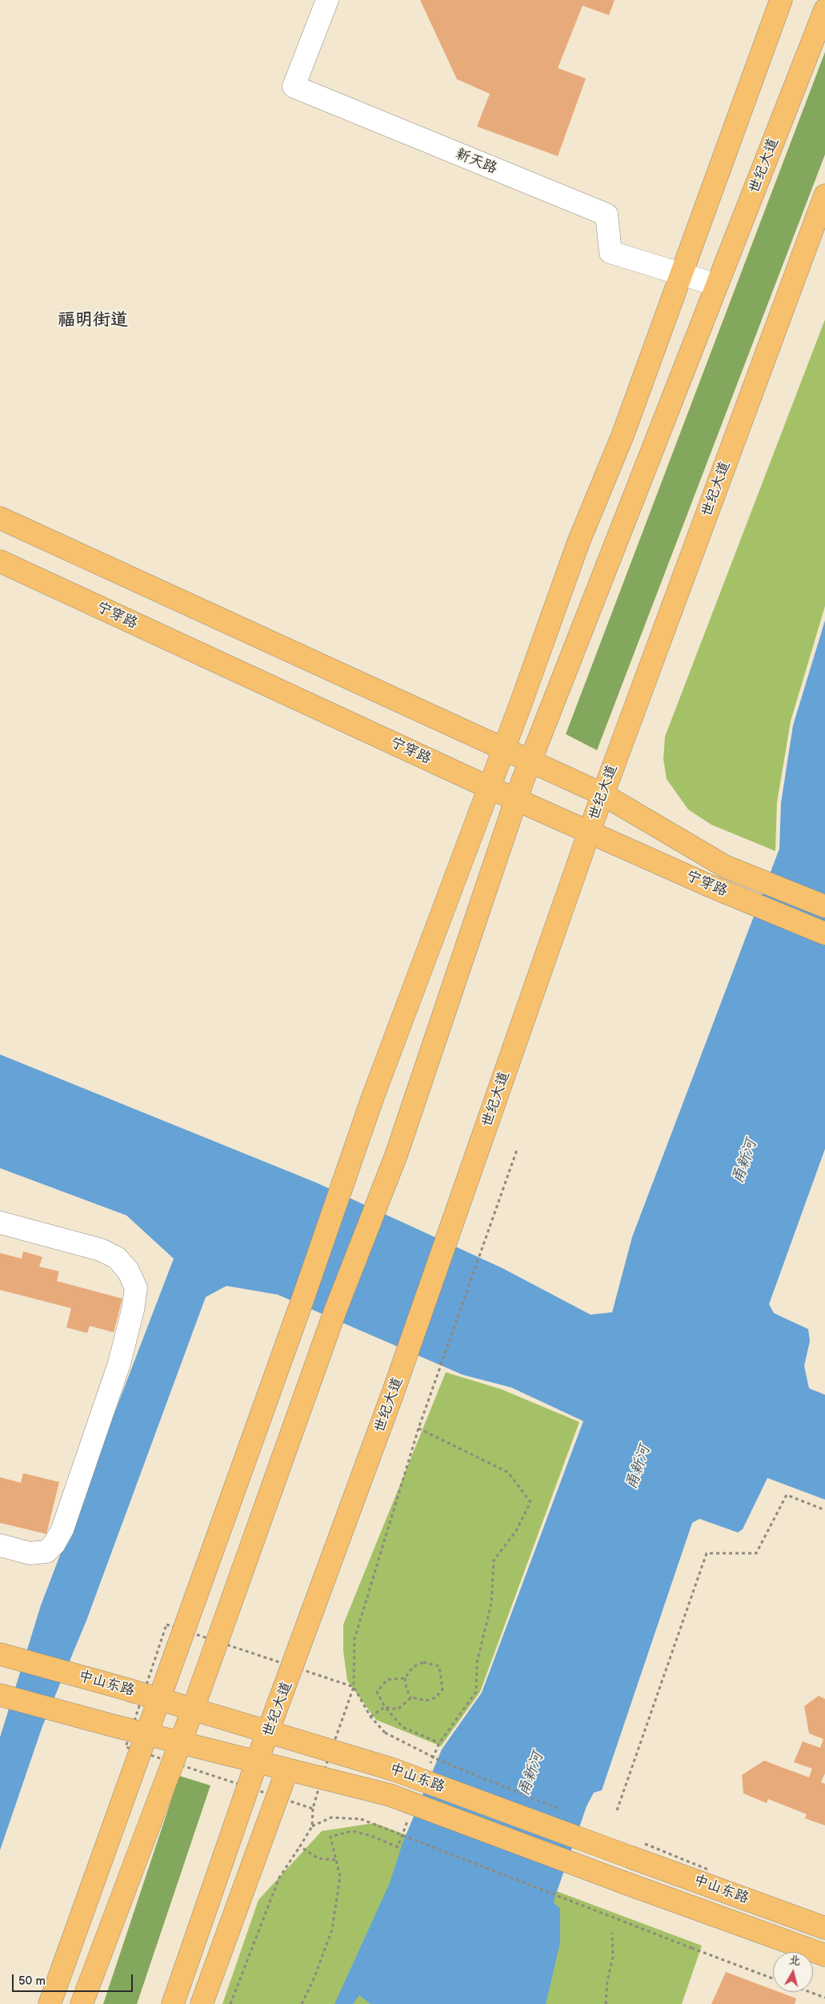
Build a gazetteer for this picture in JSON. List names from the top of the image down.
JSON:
{
  "streets": {
    "main road": ["世纪大道", "宁穿路", "中山东路"],
    "street": ["新天路"]
  },
  "crossings": [
    ["新天路", "世纪大道"],
    ["世纪大道", "宁穿路"],
    ["世纪大道", "中山东路"]
  ],
  "districts": ["福明街道"],
  "water": ["甬新河"],
  "scale_bar": "50 m",
  "north": "top"
}
